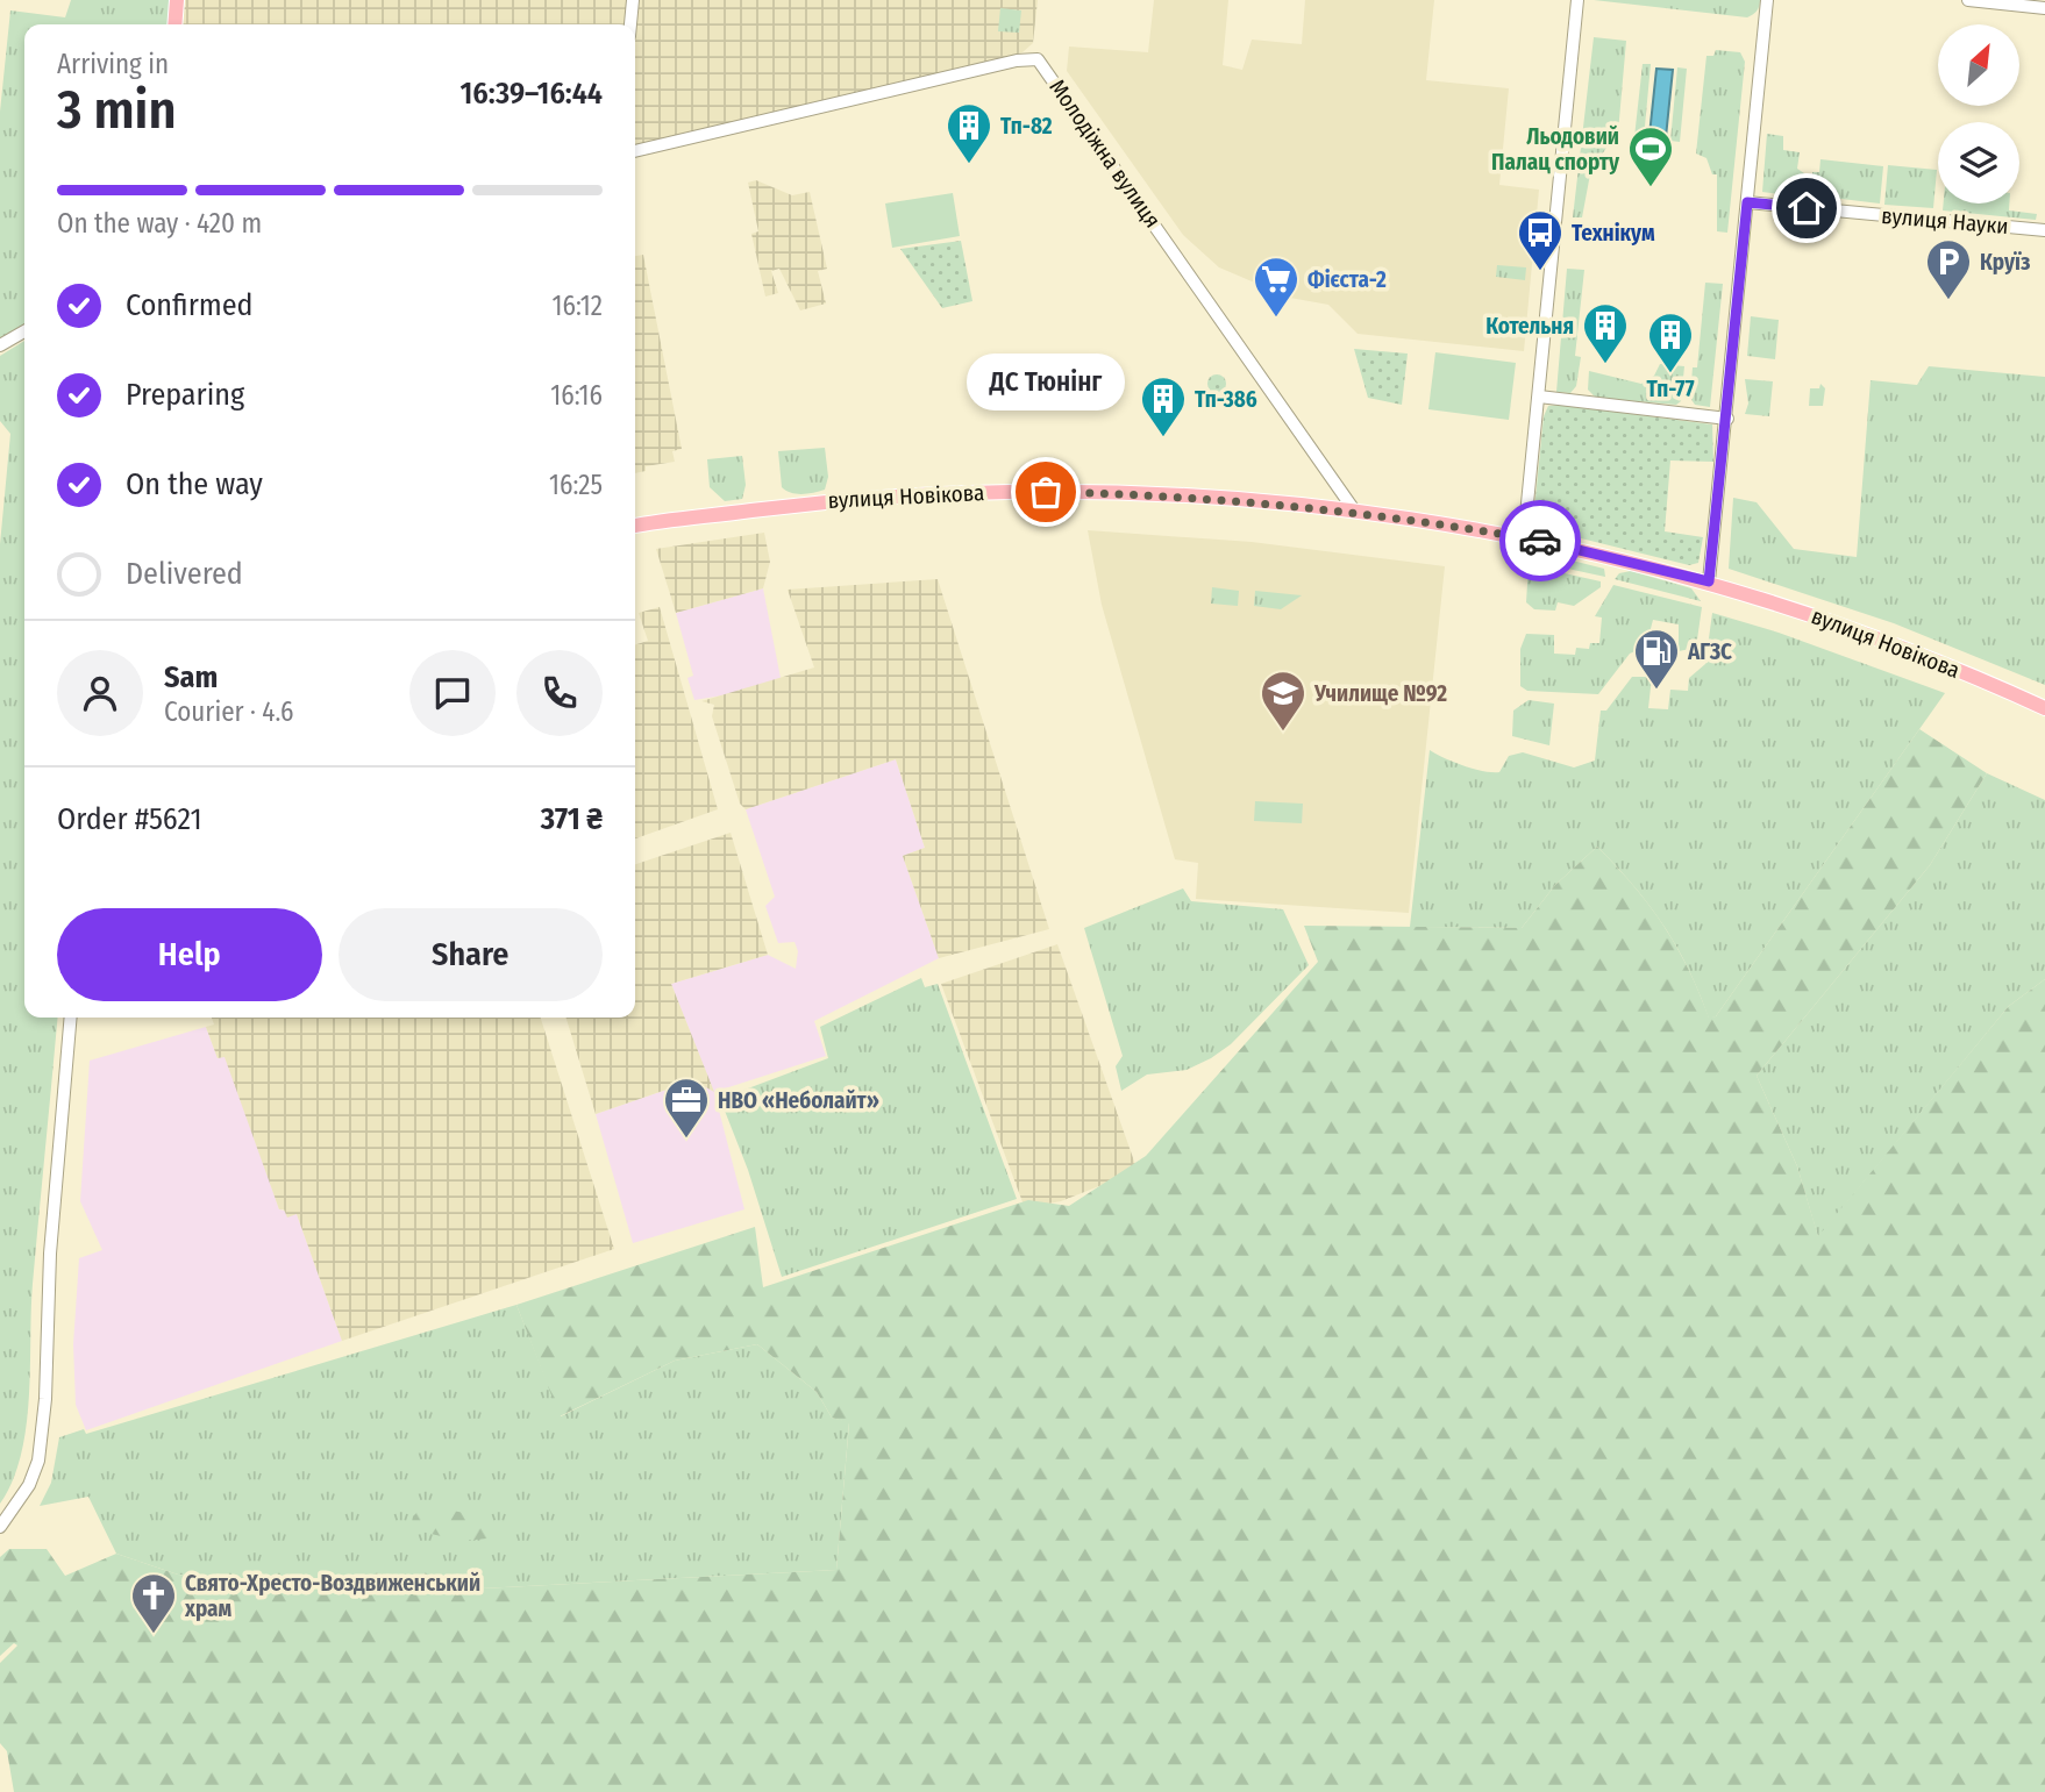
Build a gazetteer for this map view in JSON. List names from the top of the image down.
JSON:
{
  "streets": {
    "main road": ["вулиця Новікова"],
    "street": ["Молодіжна вулиця", "вулиця Науки"]
  },
  "crossings": [
    ["Молодіжна вулиця", "вулиця Новікова"]
  ],
  "places": {
    "building": [
      "Тп-82",
      "Котельня",
      "Тп-77",
      "Тп-386"
    ],
    "sports": ["Льодовий Палац спорту"],
    "bus stop": ["Технікум"],
    "parking": ["Круїз"],
    "supermarket": ["Фiєста-2"],
    "other": ["ДС Тюнінг"],
    "fuel station": ["АГЗС"],
    "school or university": ["Училище №92"],
    "office": ["НВО «Неболайт»"],
    "church": ["Свято-Хресто-Воздвиженський храм"]
  },
  "north": "top right",
  "page": {
    "heading": ["3 min", "Arriving in", "16:39–16:44"],
    "panel": [
      "Sam",
      "Courier · 4.6",
      "Order #5621",
      "371 ₴"
    ],
    "bar": "On the way · 420 m",
    "list": [
      ["Confirmed", "16:12"],
      ["Preparing", "16:16"],
      ["On the way", "16:25"],
      "Delivered"
    ],
    "bubble": "ДС Тюнінг",
    "buttons": ["Help", "Share"]
  }
}
